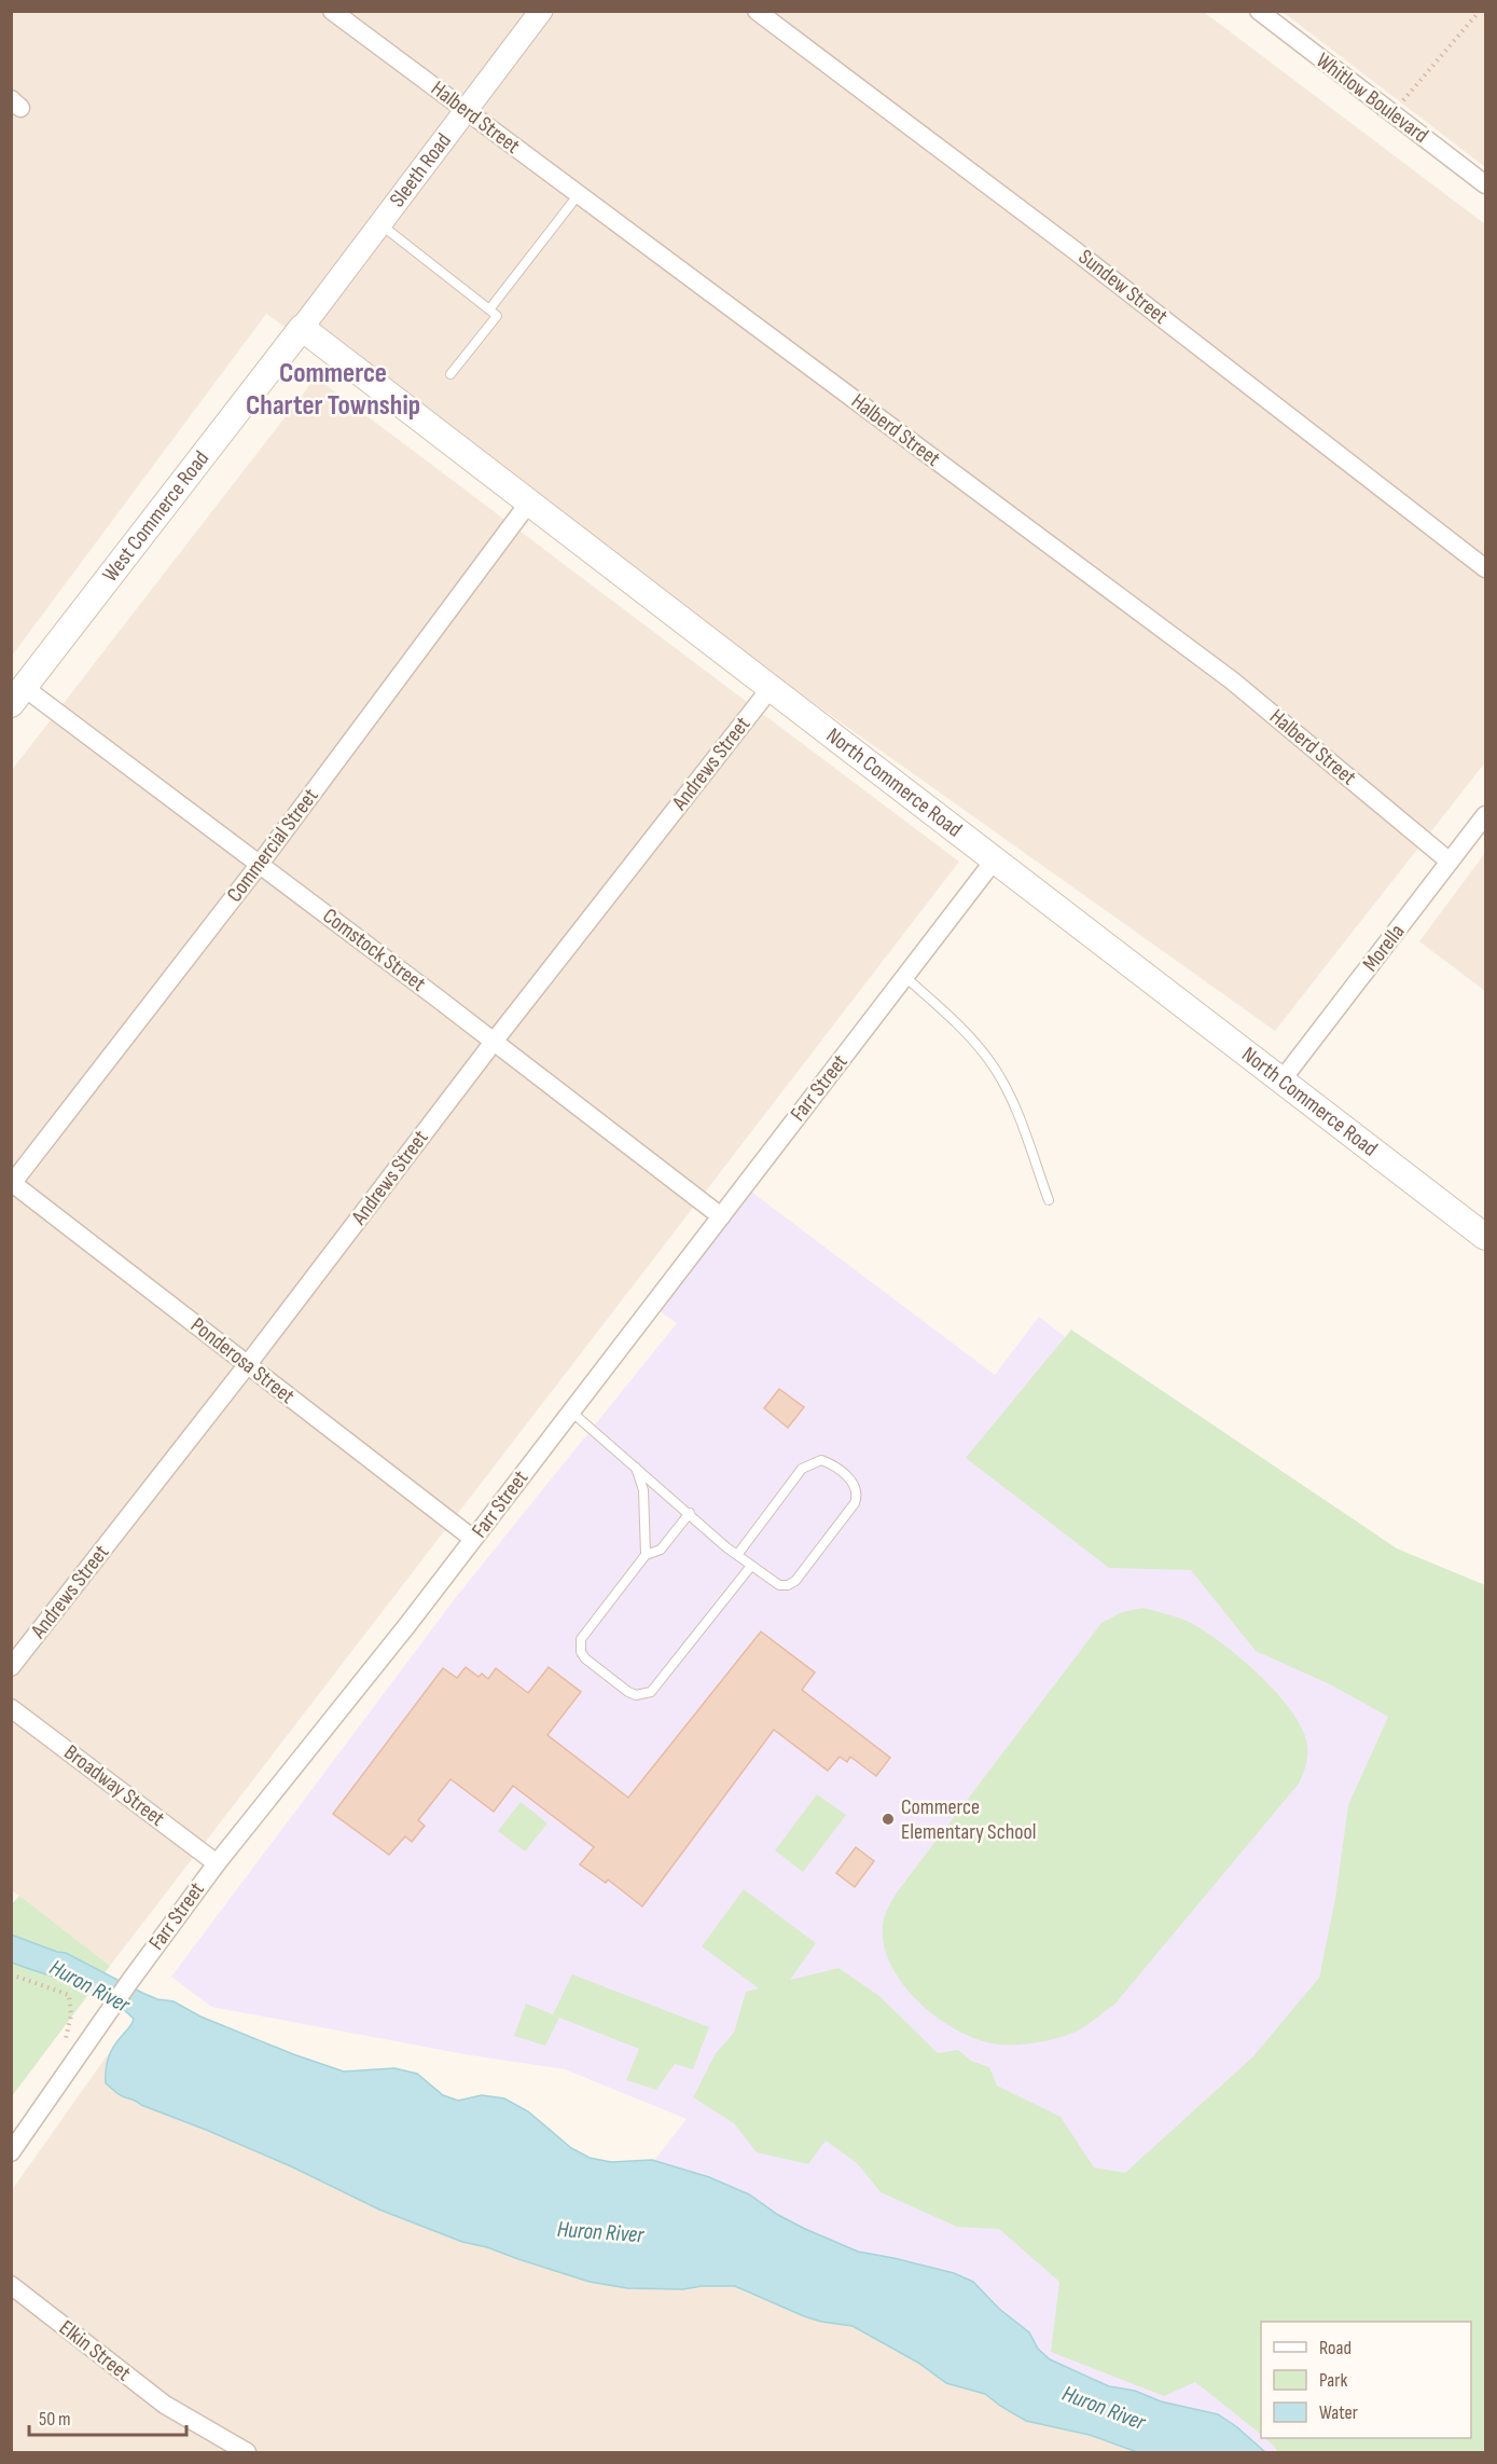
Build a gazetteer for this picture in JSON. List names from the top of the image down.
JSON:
{
  "streets": {
    "main road": ["West Commerce Road", "North Commerce Road"],
    "street": [
      "Whitlow Boulevard",
      "Halberd Street",
      "Sleeth Road",
      "Sundew Street",
      "Andrews Street",
      "Commercial Street",
      "Morella",
      "Comstock Street",
      "Farr Street",
      "Ponderosa Street",
      "Broadway Street",
      "Elkin Street"
    ]
  },
  "crossings": [
    ["Halberd Street", "Sleeth Road"],
    ["Halberd Street", "Morella"],
    ["Sleeth Road", "West Commerce Road"],
    ["Sleeth Road", "North Commerce Road"],
    ["West Commerce Road", "North Commerce Road"],
    ["West Commerce Road", "Comstock Street"],
    ["Andrews Street", "North Commerce Road"],
    ["Andrews Street", "Comstock Street"],
    ["Andrews Street", "Ponderosa Street"],
    ["North Commerce Road", "Commercial Street"],
    ["North Commerce Road", "Morella"],
    ["North Commerce Road", "Farr Street"],
    ["Commercial Street", "Comstock Street"],
    ["Commercial Street", "Ponderosa Street"],
    ["Comstock Street", "Farr Street"],
    ["Farr Street", "Ponderosa Street"],
    ["Farr Street", "Broadway Street"]
  ],
  "districts": ["Commerce Charter Township"],
  "water": ["Huron River"],
  "places": ["Commerce Elementary School"],
  "legend": ["Road", "Park", "Water"],
  "scale_bar": "50 m"
}
